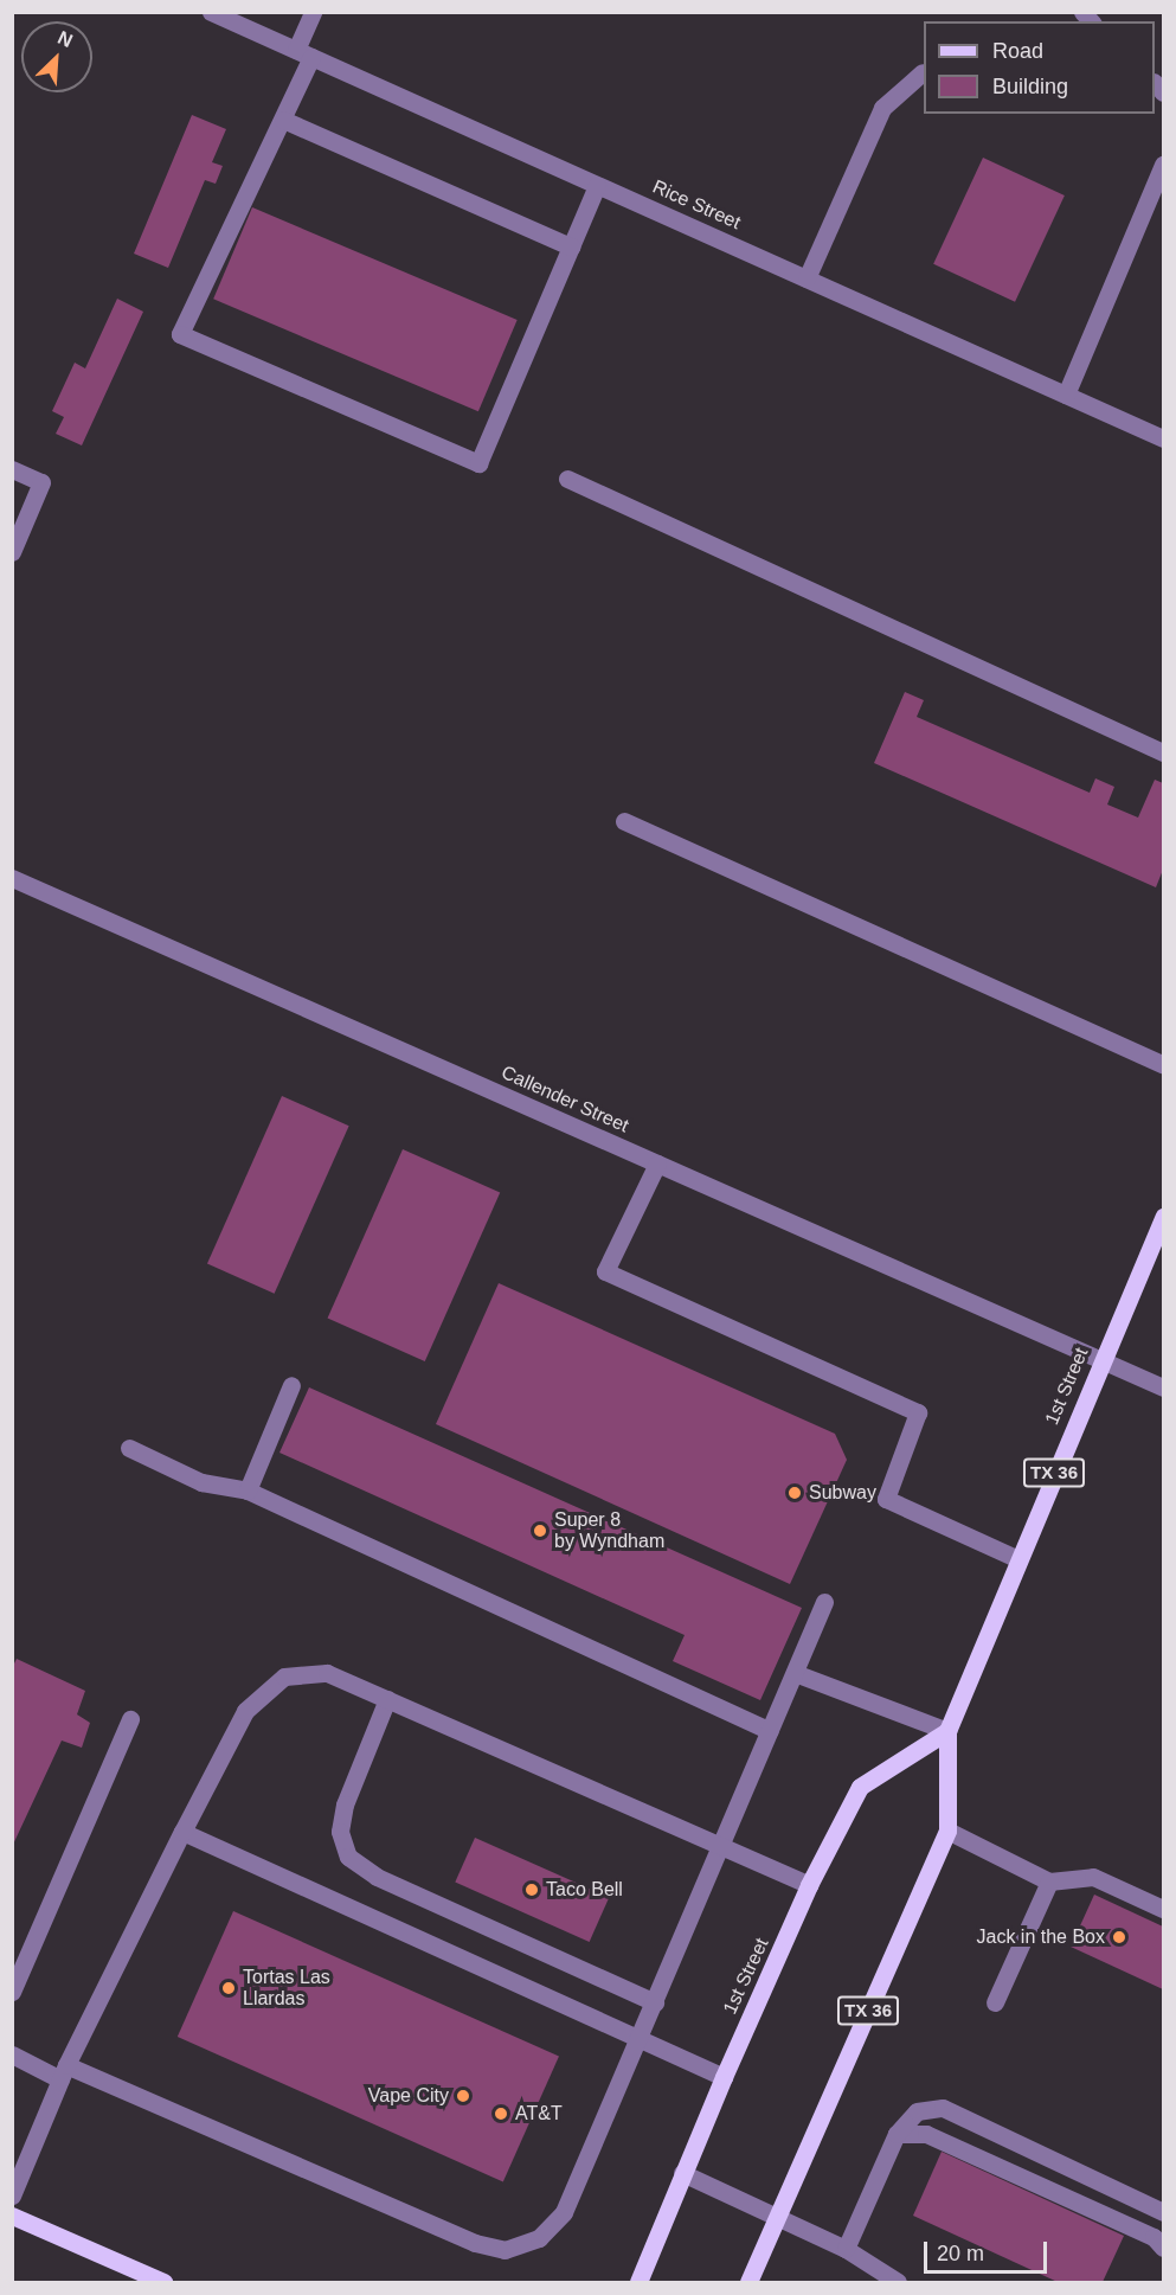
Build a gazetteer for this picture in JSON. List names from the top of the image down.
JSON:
{
  "streets": {
    "main road": ["1st Street", "TX 36"],
    "street": ["Rice Street", "Callender Street"]
  },
  "crossings": [
    ["Callender Street", "1st Street"]
  ],
  "places": [
    "Subway",
    "Super 8 by Wyndham",
    "Taco Bell",
    "Jack in the Box",
    "Tortas Las Llardas",
    "Vape City",
    "AT&T"
  ],
  "legend": ["Road", "Building"],
  "scale_bar": "20 m",
  "north": "top right"
}
